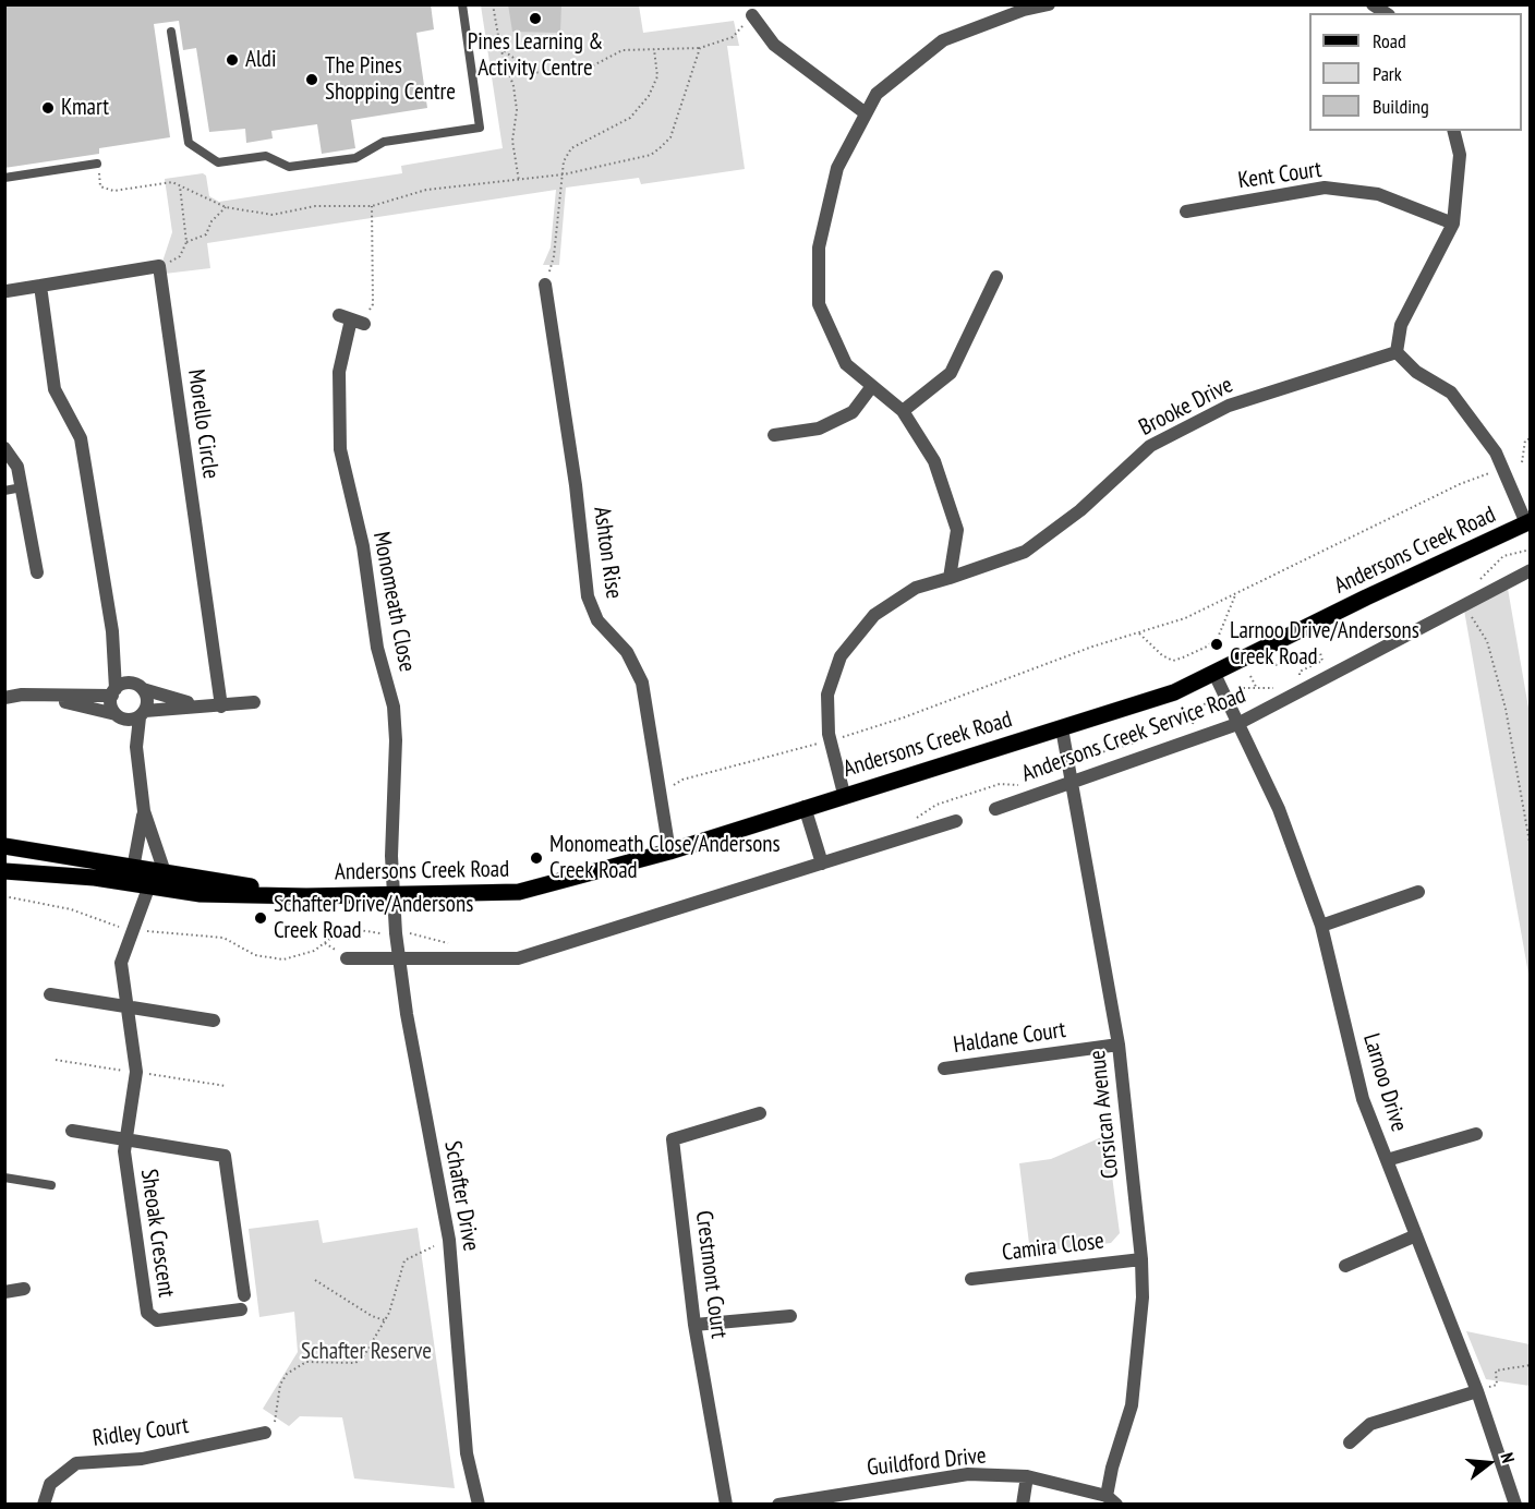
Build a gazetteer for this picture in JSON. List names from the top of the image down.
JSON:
{
  "streets": {
    "main road": ["Andersons Creek Road"],
    "street": [
      "Kent Court",
      "Brooke Drive",
      "Morello Circle",
      "Ashton Rise",
      "Monomeath Close",
      "Andersons Creek Service Road",
      "Haldane Court",
      "Larnoo Drive",
      "Corsican Avenue",
      "Schafter Drive",
      "Sheoak Crescent",
      "Camira Close",
      "Crestmont Court",
      "Ridley Court",
      "Guildford Drive"
    ]
  },
  "crossings": [
    ["Brooke Drive", "Andersons Creek Road"],
    ["Andersons Creek Road", "Ashton Rise"],
    ["Andersons Creek Road", "Monomeath Close"],
    ["Andersons Creek Road", "Larnoo Drive"],
    ["Andersons Creek Road", "Corsican Avenue"],
    ["Andersons Creek Road", "Schafter Drive"],
    ["Andersons Creek Road", "Sheoak Crescent"],
    ["Monomeath Close", "Schafter Drive"],
    ["Andersons Creek Service Road", "Larnoo Drive"],
    ["Andersons Creek Service Road", "Corsican Avenue"],
    ["Haldane Court", "Corsican Avenue"],
    ["Corsican Avenue", "Camira Close"],
    ["Corsican Avenue", "Guildford Drive"]
  ],
  "parks": ["Schafter Reserve"],
  "places": [
    "Pines Learning & Activity Centre",
    "Aldi",
    "The Pines Shopping Centre",
    "Kmart",
    "Larnoo Drive/Andersons Creek Road",
    "Monomeath Close/Andersons Creek Road",
    "Schafter Drive/Andersons Creek Road"
  ],
  "legend": ["Road", "Park", "Building"],
  "north": "right"
}
